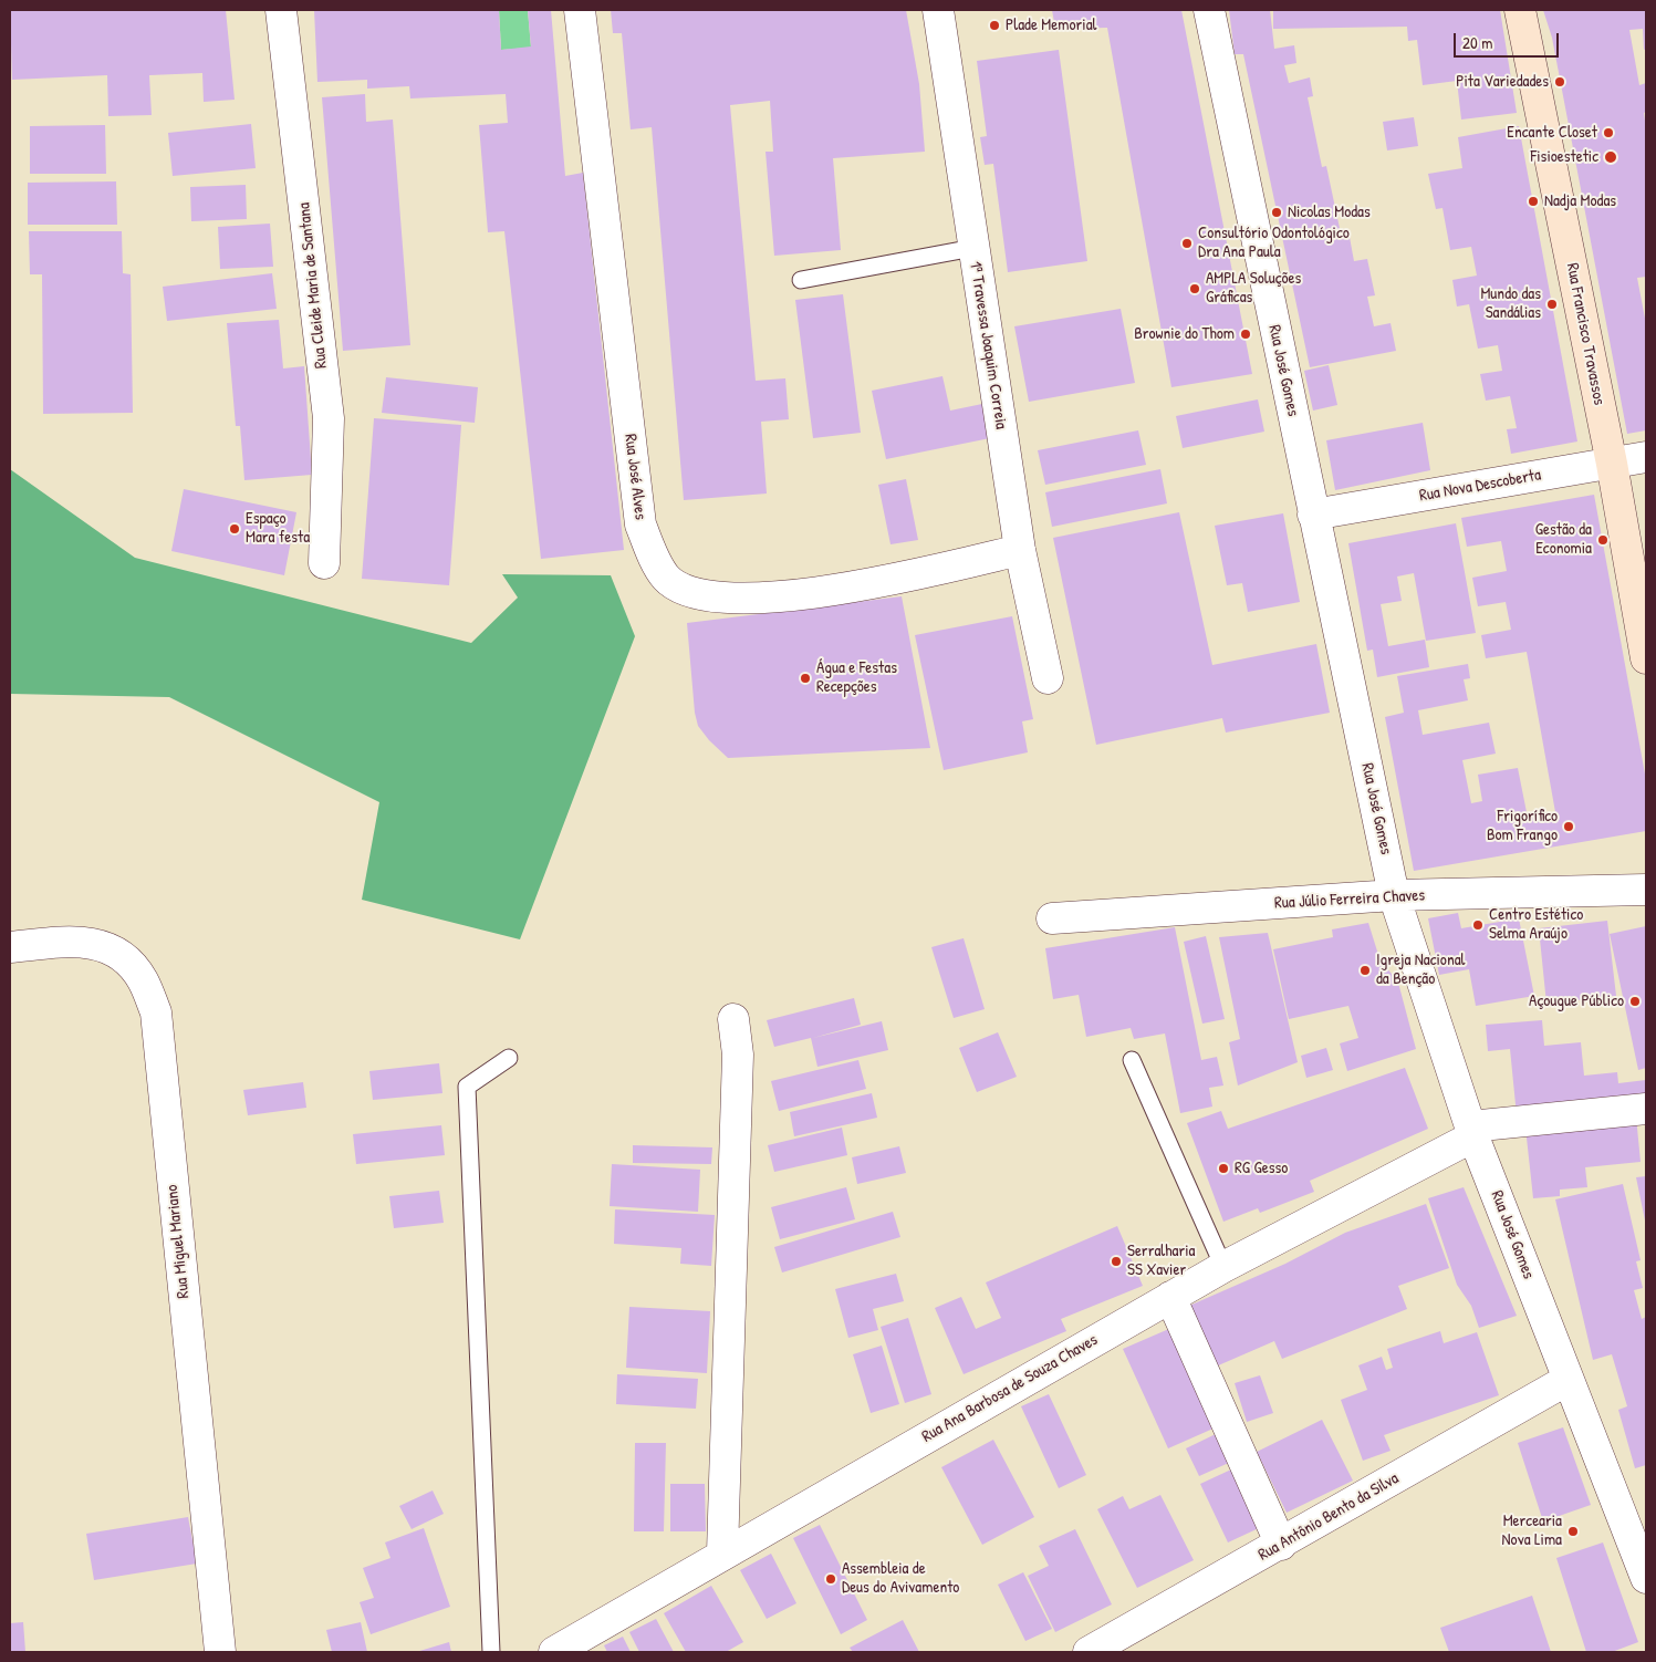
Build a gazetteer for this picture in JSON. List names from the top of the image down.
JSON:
{
  "streets": {
    "street": [
      "Rua Cleide Maria de Santana",
      "Rua Francisco Travassos",
      "1ª Travessa Joaquim Correia",
      "Rua José Gomes",
      "Rua José Alves",
      "Rua Nova Descoberta",
      "Rua Júlio Ferreira Chaves",
      "Rua Miguel Mariano",
      "Rua Ana Barbosa de Souza Chaves",
      "Rua Antônio Bento da Silva"
    ]
  },
  "crossings": [
    ["Rua Francisco Travassos", "Rua Nova Descoberta"],
    ["1ª Travessa Joaquim Correia", "Rua José Alves"],
    ["Rua José Gomes", "Rua Nova Descoberta"],
    ["Rua José Gomes", "Rua Júlio Ferreira Chaves"],
    ["Rua José Gomes", "Rua Ana Barbosa de Souza Chaves"],
    ["Rua José Gomes", "Rua Antônio Bento da Silva"]
  ],
  "places": [
    "Plade Memorial",
    "Pita Variedades",
    "Encante Closet",
    "Fisioestetic",
    "Nadja Modas",
    "Nicolas Modas",
    "Consultório Odontológico Dra Ana Paula",
    "AMPLA Soluções Gráficas",
    "Mundo das Sandálias",
    "Brownie do Thom",
    "Espaço Mara festa",
    "Gestão da Economia",
    "Água e Festas Recepções",
    "Frigorífico Bom Frango",
    "Centro Estético Selma Araújo",
    "Igreja Nacional da Benção",
    "Açougue Público",
    "RG Gesso",
    "Serralharia SS Xavier",
    "Mercearia Nova Lima",
    "Assembleia de Deus do Avivamento"
  ],
  "scale_bar": "20 m"
}
